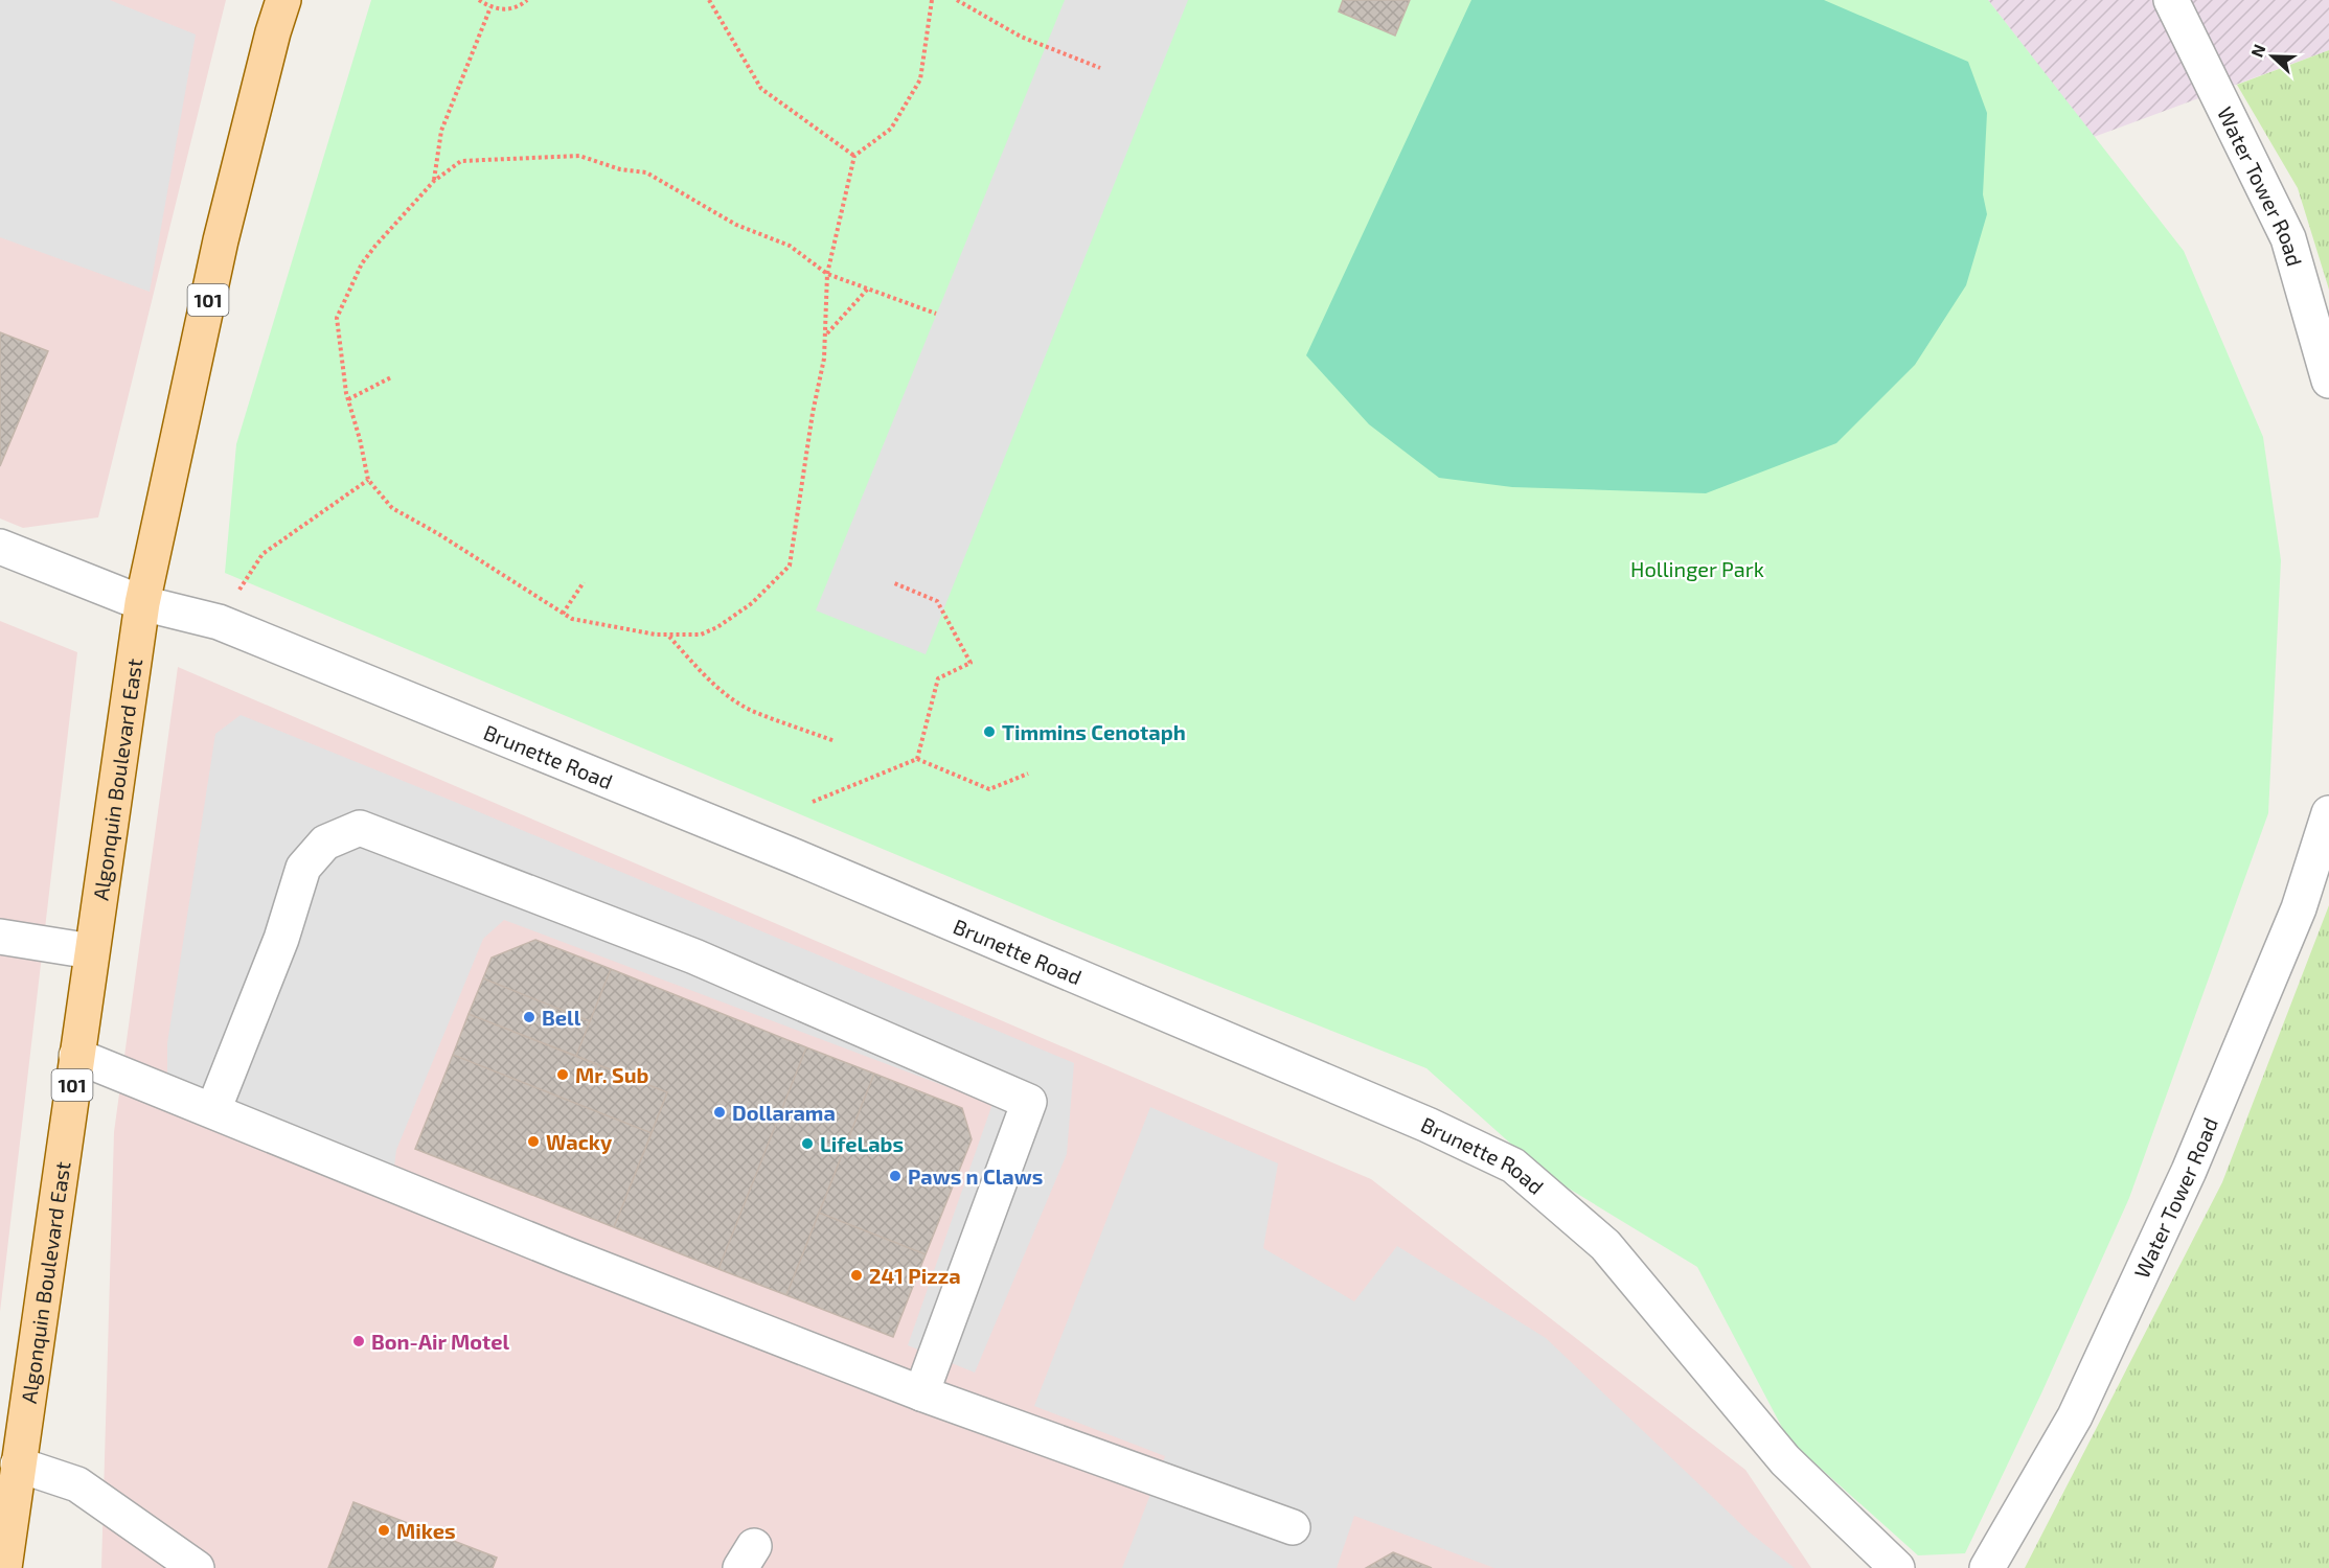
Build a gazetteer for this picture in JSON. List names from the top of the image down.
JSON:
{
  "streets": {
    "main road": ["101", "Algonquin Boulevard East"],
    "street": ["Water Tower Road", "Brunette Road"]
  },
  "crossings": [
    ["Brunette Road", "Algonquin Boulevard East"]
  ],
  "parks": ["Hollinger Park"],
  "places": [
    "Timmins Cenotaph",
    "Bell",
    "Mr. Sub",
    "Dollarama",
    "Wacky",
    "LifeLabs",
    "Paws n Claws",
    "241 Pizza",
    "Bon-Air Motel",
    "Mikes"
  ],
  "north": "left"
}
